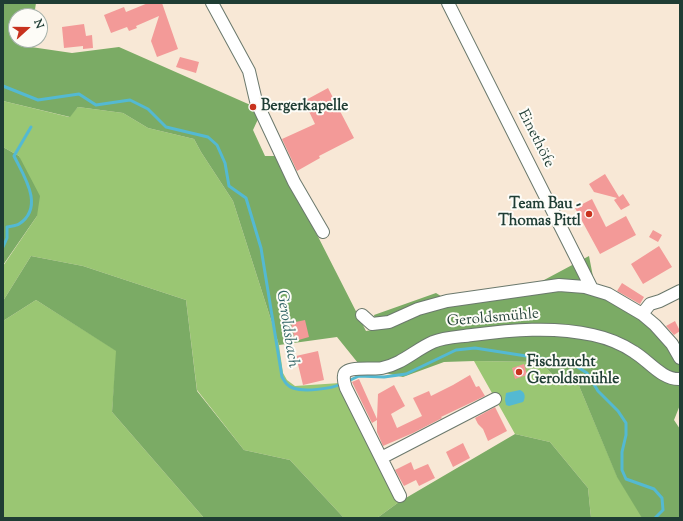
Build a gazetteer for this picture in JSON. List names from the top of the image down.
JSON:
{
  "streets": {
    "street": ["Einethöfe", "Geroldsmühle"]
  },
  "water": ["Geroldsbach"],
  "places": ["Bergerkapelle", "Team Bau - Thomas Pittl", "Fischzucht Geroldsmühle"],
  "north": "right"
}
